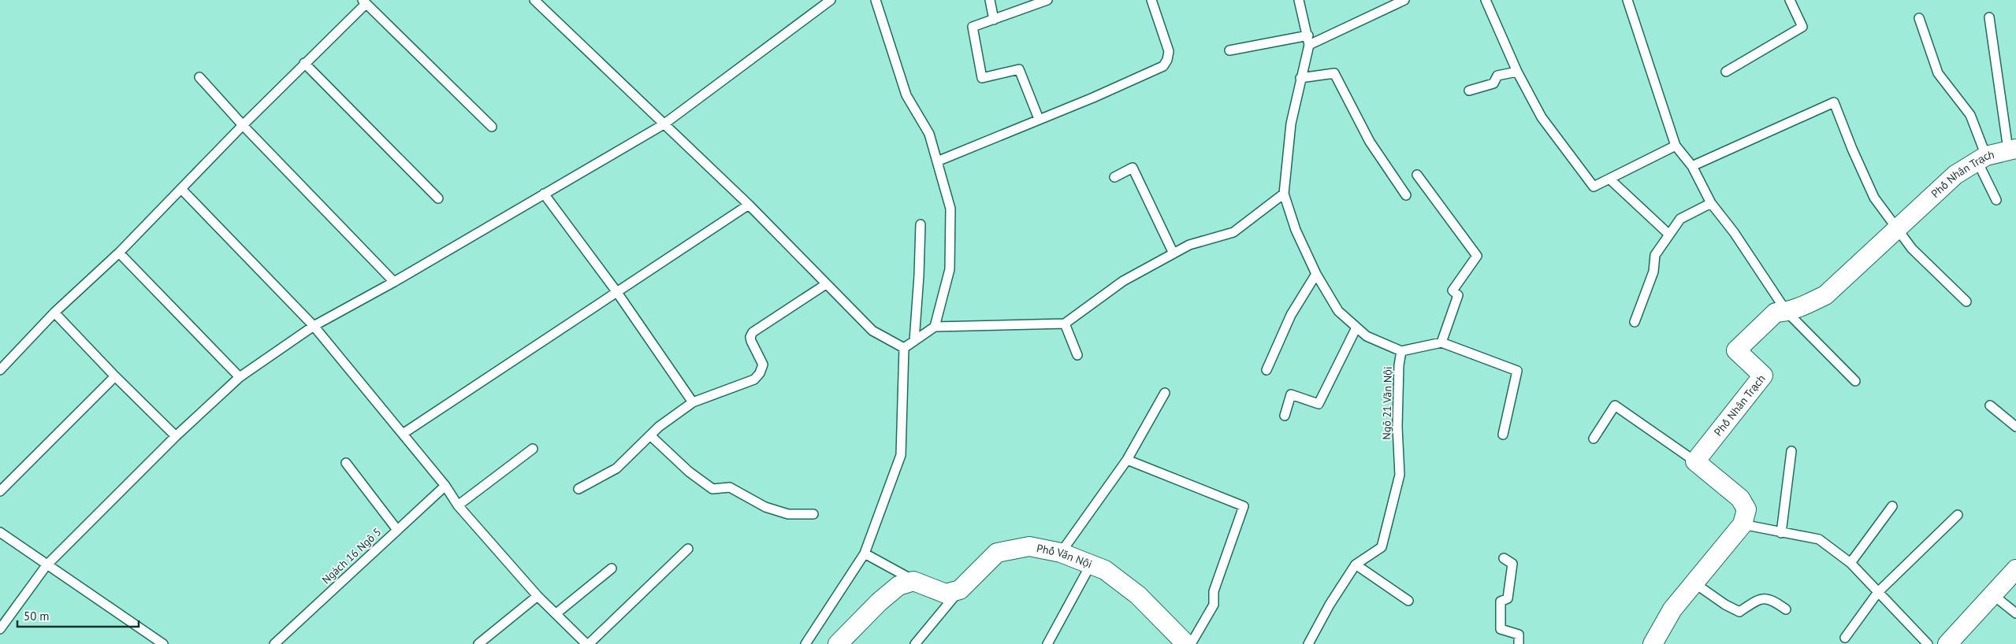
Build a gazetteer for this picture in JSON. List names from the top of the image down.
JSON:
{
  "streets": {
    "street": ["Phố Nhân Trạch", "Phố Văn Nội"],
    "lane": ["Ngõ 21 Văn Nội", "Ngách 16 Ngõ 5"]
  },
  "scale_bar": "50 m"
}
